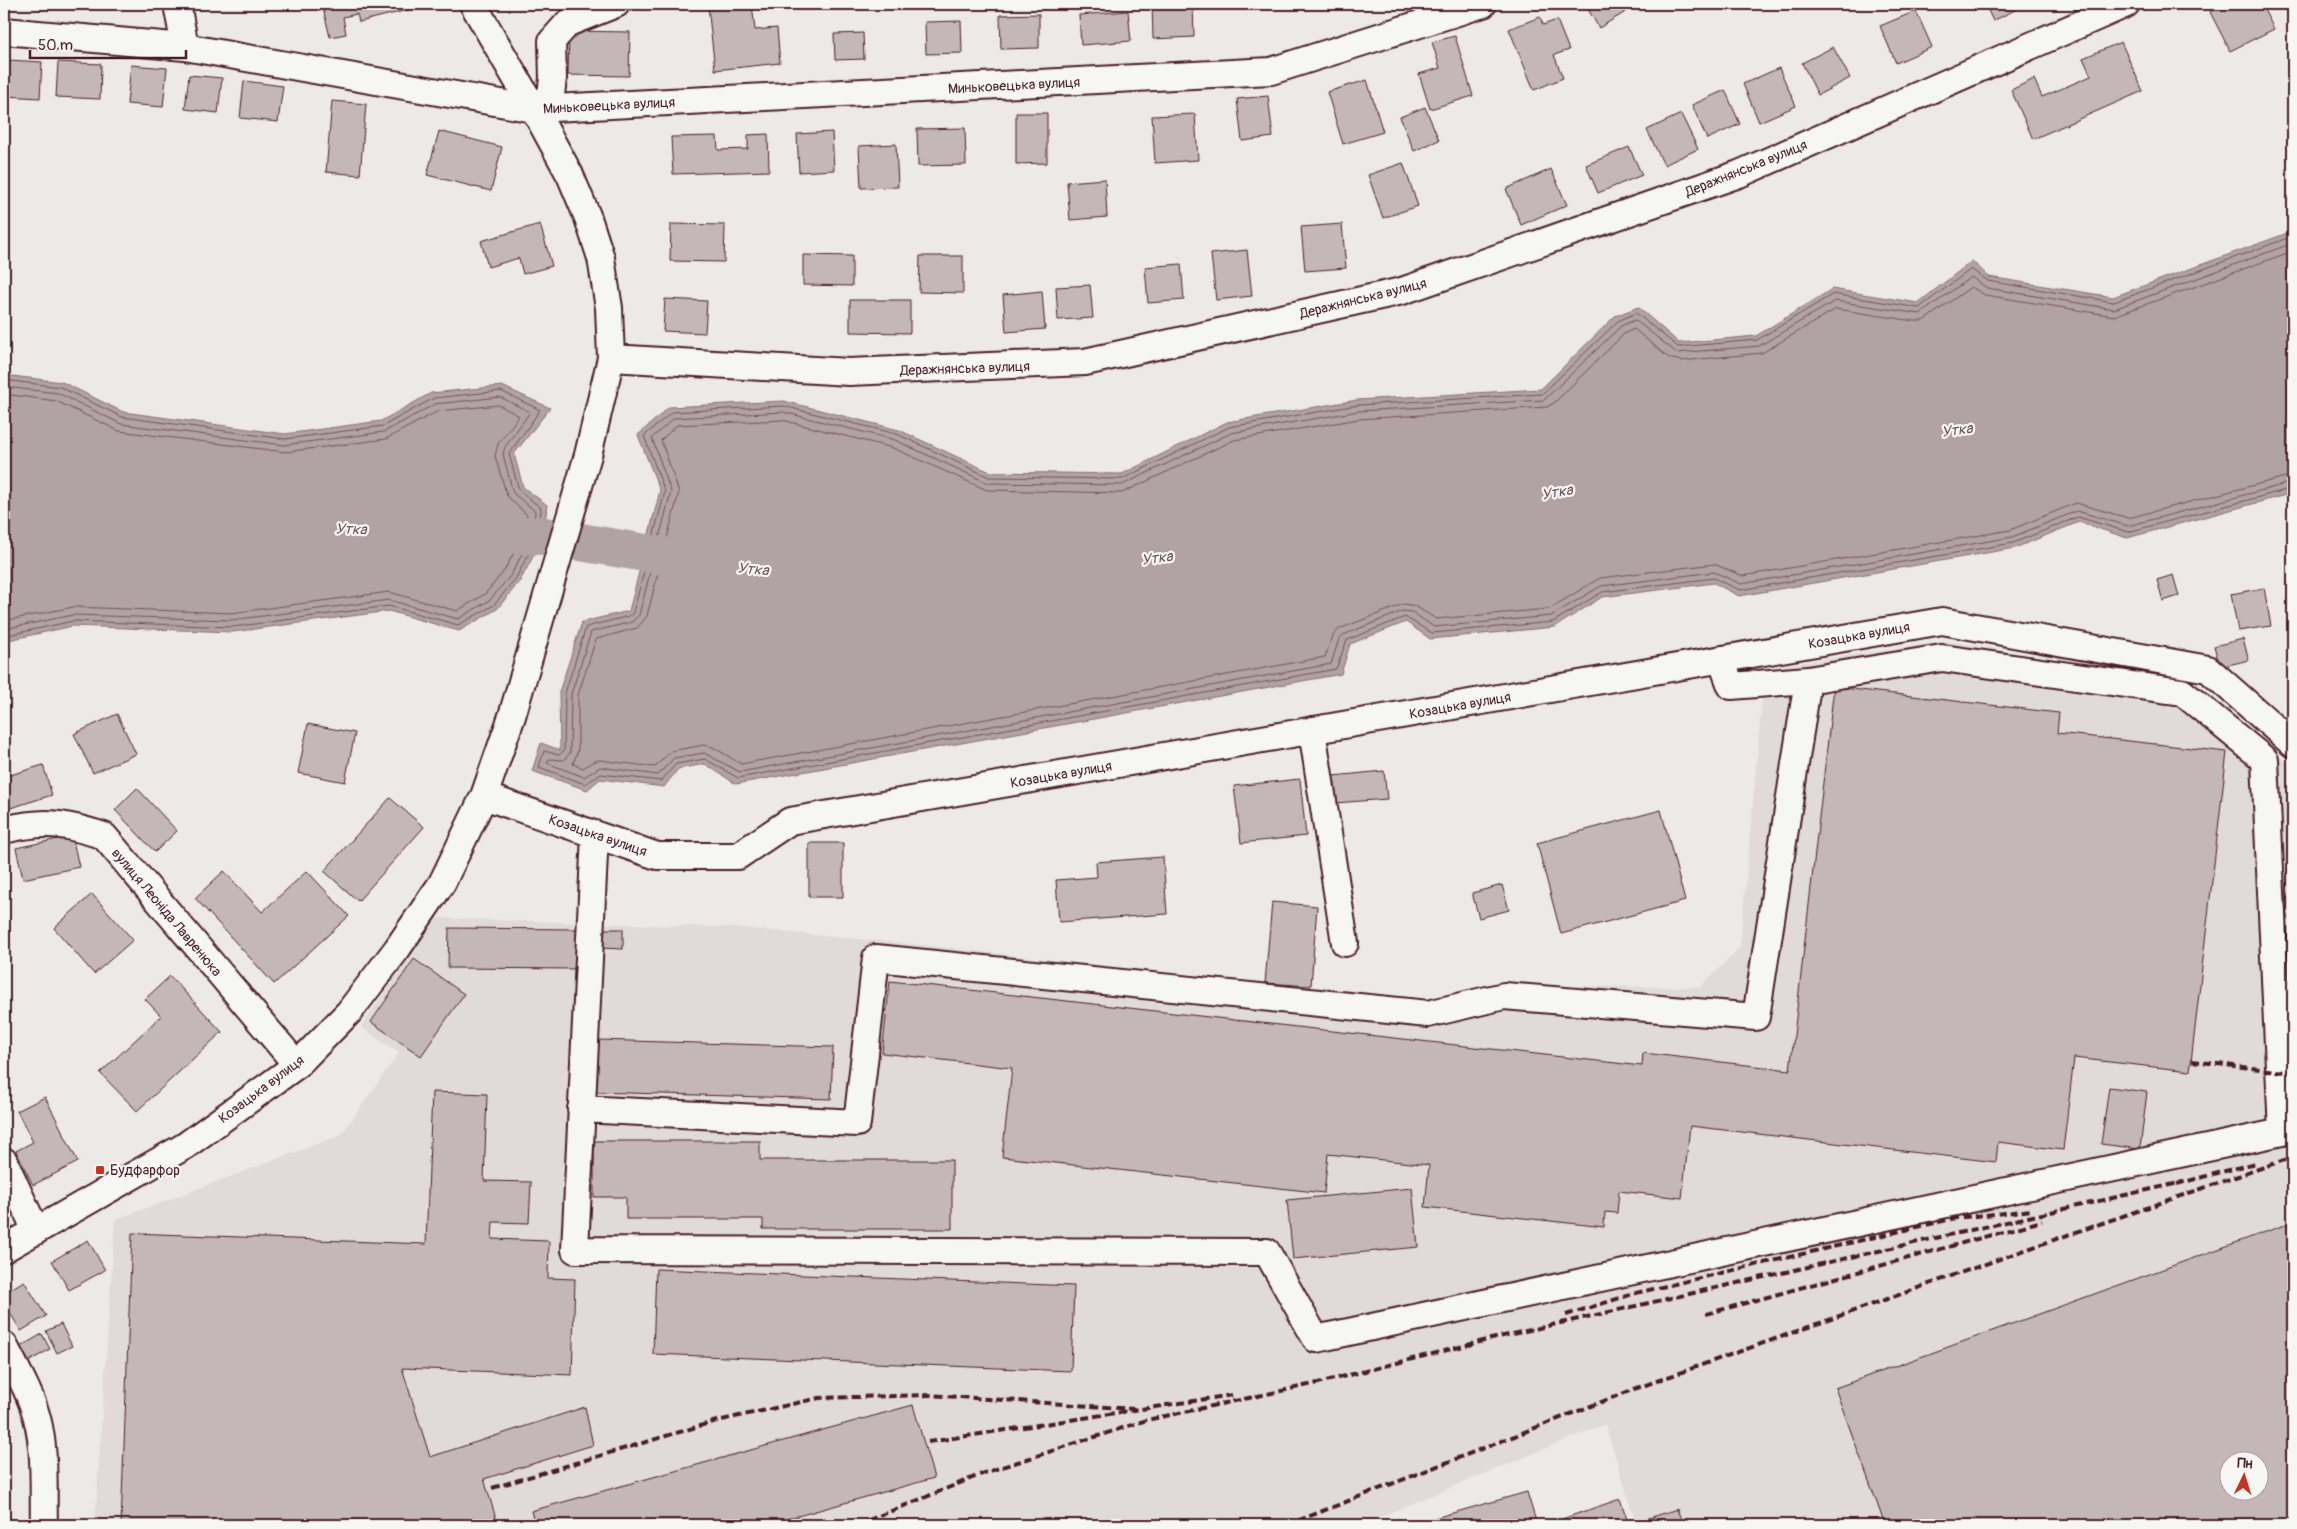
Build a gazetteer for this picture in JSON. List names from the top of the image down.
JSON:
{
  "streets": {
    "street": [
      "Миньковецька вулиця",
      "Деражнянська вулиця",
      "Козацька вулиця",
      "вулиця Леоніда Лавренюка"
    ]
  },
  "crossings": [
    ["Козацька вулиця", "вулиця Леоніда Лавренюка"]
  ],
  "water": ["Утка"],
  "places": {
    "transit": ["Будфарфор"]
  },
  "scale_bar": "50 m",
  "north": "top"
}
